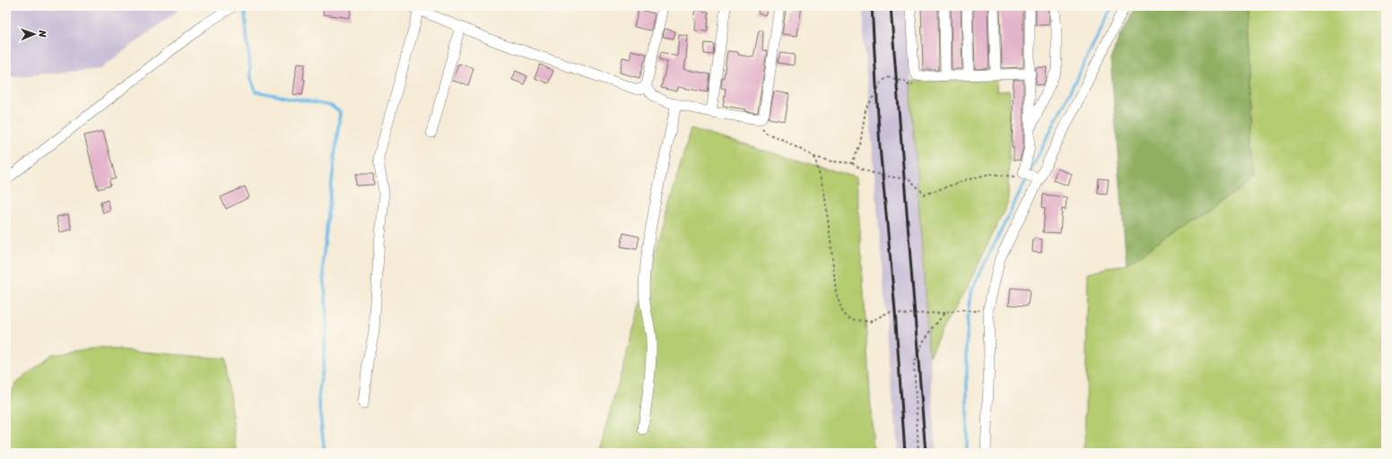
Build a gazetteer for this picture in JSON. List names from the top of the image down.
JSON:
{
  "north": "right"
}
